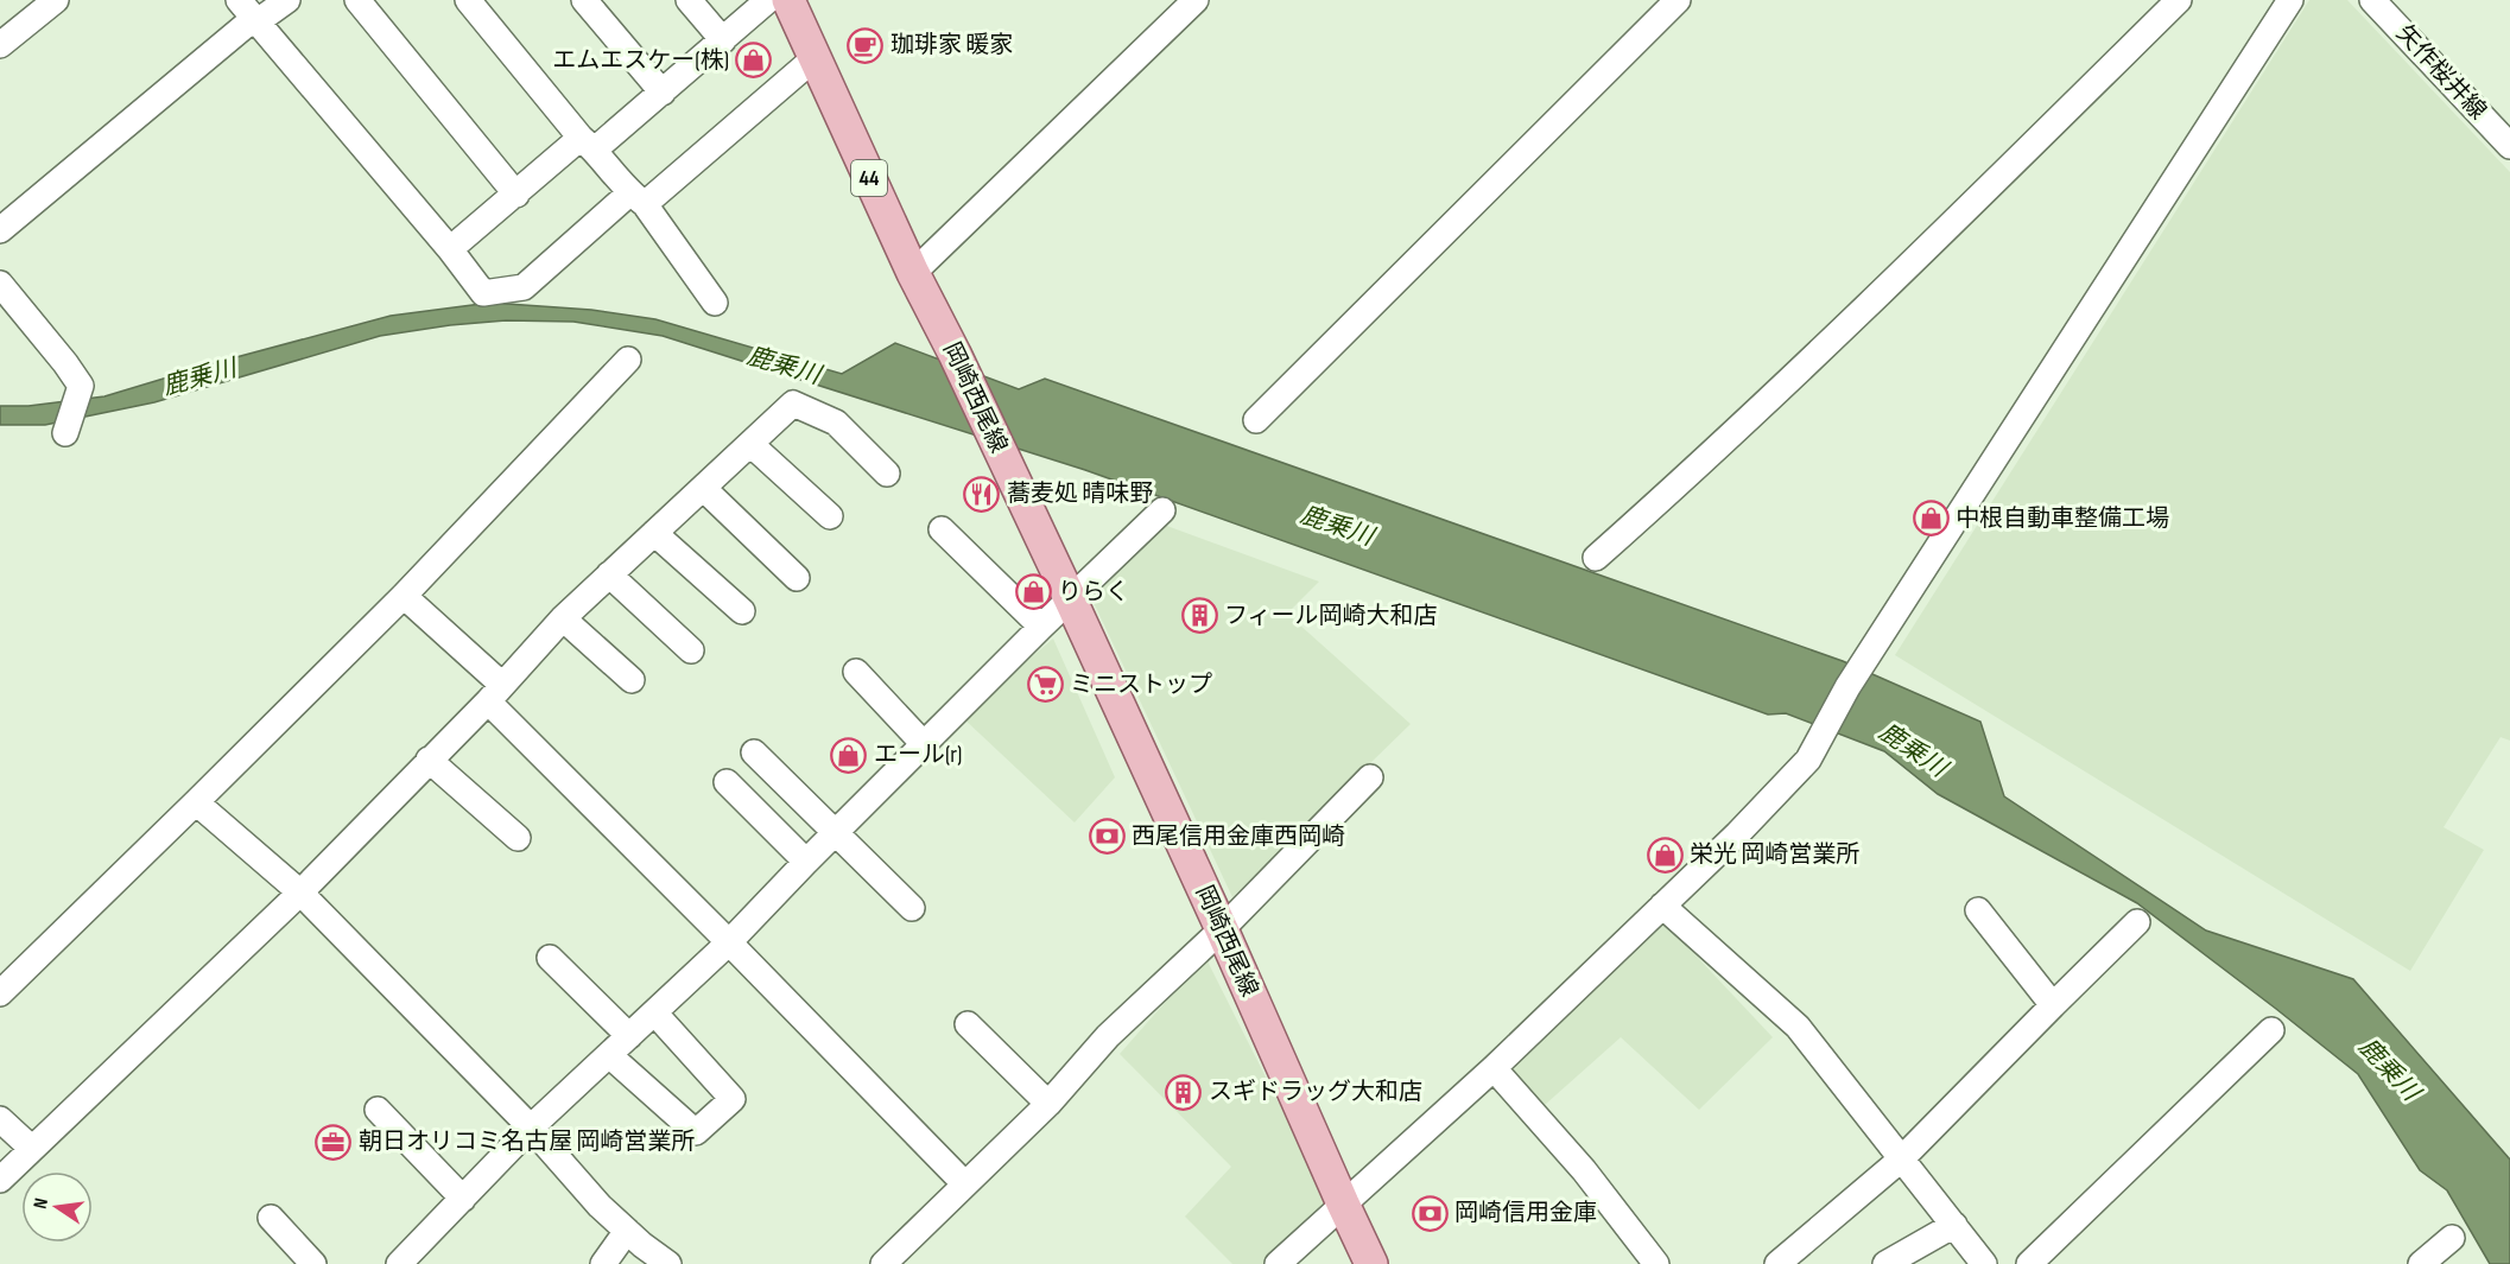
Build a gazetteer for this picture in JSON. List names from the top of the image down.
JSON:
{
  "streets": {
    "main road": ["44", "岡崎西尾線"],
    "street": ["矢作桜井線"]
  },
  "water": ["鹿乗川"],
  "places": {
    "cafe": ["珈琲家 暖家"],
    "shop": [
      "エムエスケー(株)",
      "中根自動車整備工場",
      "りらく",
      "エール(r)",
      "栄光 岡崎営業所"
    ],
    "restaurant": ["蕎麦処 晴味野"],
    "building": ["フィール岡崎大和店", "スギドラッグ大和店"],
    "supermarket": ["ミニストップ"],
    "bank": ["西尾信用金庫西岡崎", "岡崎信用金庫"],
    "office": ["朝日オリコミ名古屋 岡崎営業所"]
  },
  "north": "left"
}
